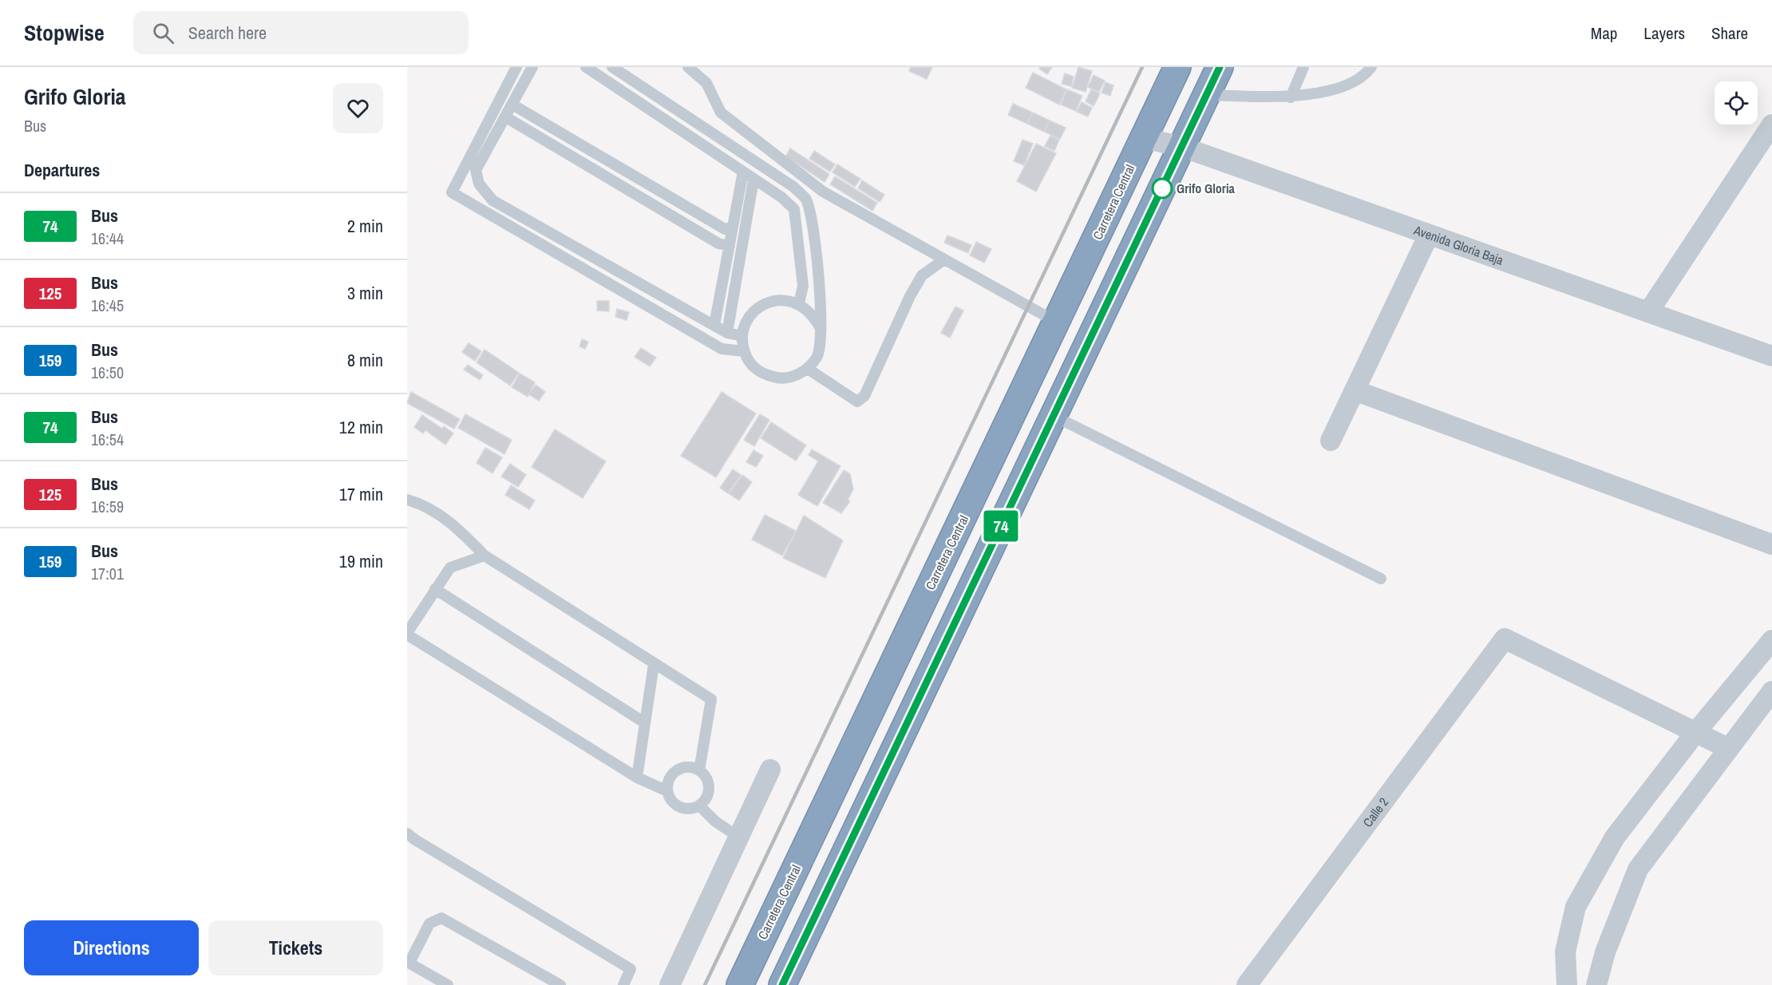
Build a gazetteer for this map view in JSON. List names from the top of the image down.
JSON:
{
  "streets": {
    "highway": ["Carretera Central"],
    "street": ["Avenida Gloria Baja", "Calle 2"]
  },
  "crossings": [
    ["Carretera Central", "Avenida Gloria Baja"]
  ],
  "places": ["Grifo Gloria"],
  "lines": ["bus line 74"],
  "page": {
    "header": "Stopwise",
    "search": "Search here",
    "nav": ["Map", "Layers", "Share"],
    "heading": [
      ["Grifo Gloria", "Bus"],
      "Departures"
    ],
    "on_map": "74",
    "list": [
      {
        "mark": "74",
        "name": "Bus",
        "note": "16:44",
        "value": "2 min"
      },
      {
        "mark": "125",
        "name": "Bus",
        "note": "16:45",
        "value": "3 min"
      },
      {
        "mark": "159",
        "name": "Bus",
        "note": "16:50",
        "value": "8 min"
      },
      {
        "mark": "74",
        "name": "Bus",
        "note": "16:54",
        "value": "12 min"
      },
      {
        "mark": "125",
        "name": "Bus",
        "note": "16:59",
        "value": "17 min"
      },
      {
        "mark": "159",
        "name": "Bus",
        "note": "17:01",
        "value": "19 min"
      }
    ],
    "buttons": ["Directions", "Tickets"]
  }
}
